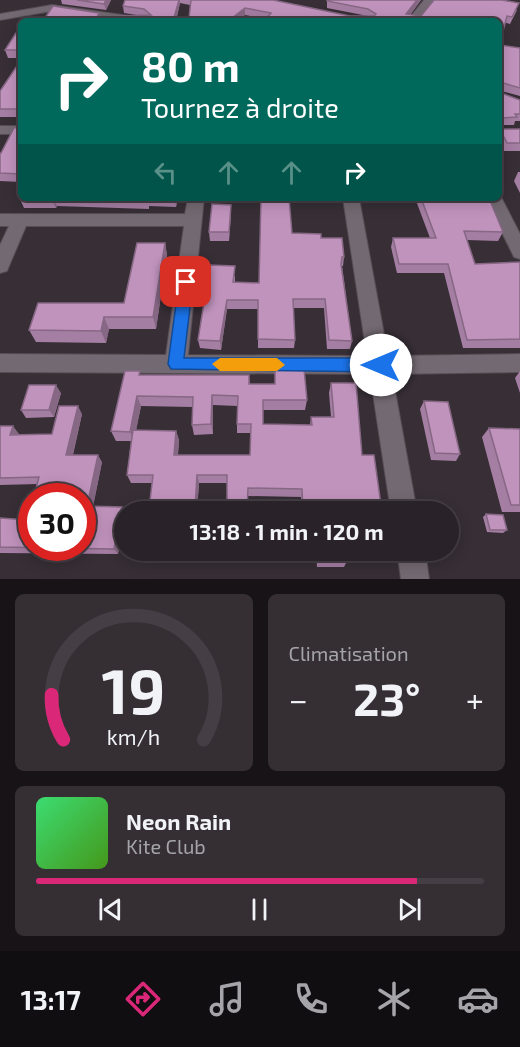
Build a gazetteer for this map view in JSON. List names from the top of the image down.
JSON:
{
  "page": {
    "turn": ["80 m", "Tournez à droite"],
    "limit": "30",
    "trip": "13:18 · 1 min · 120 m",
    "tile": "Climatisation",
    "heat": ["−", "23°", "+"],
    "song": ["Neon Rain", "Kite Club"],
    "tabs": "13:17",
    "gauge": ["19", "km/h"]
  }
}
